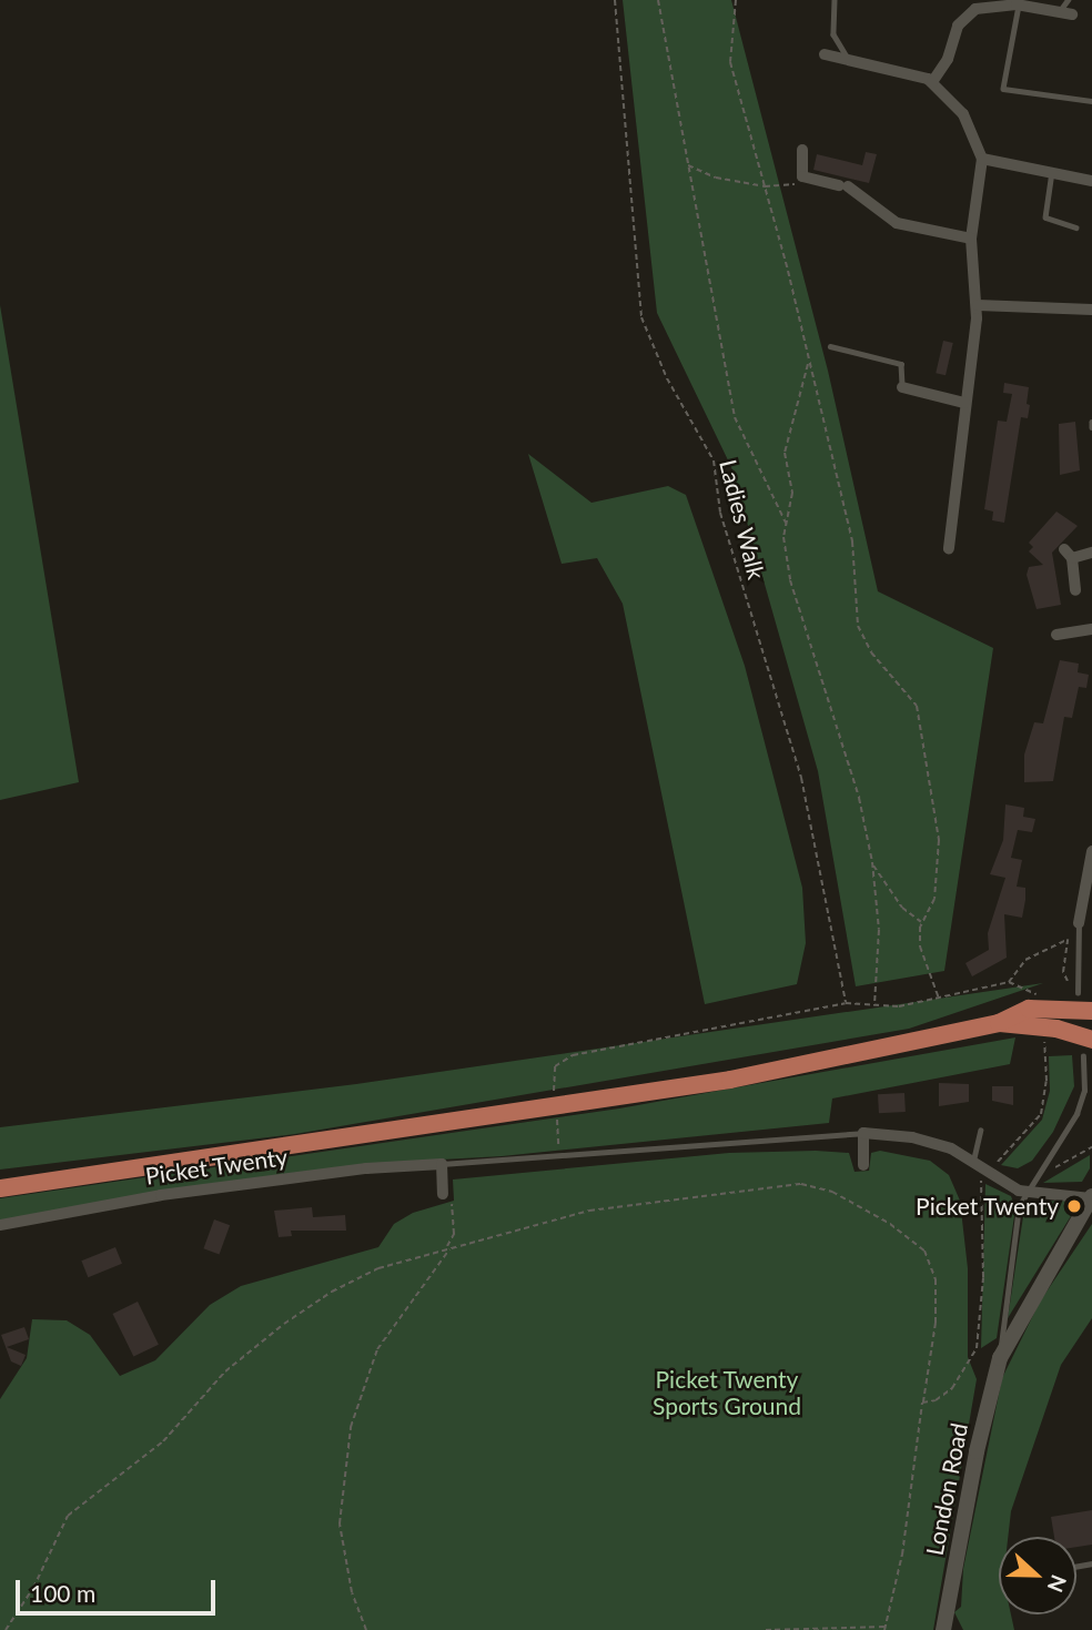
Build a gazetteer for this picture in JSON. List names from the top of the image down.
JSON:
{
  "streets": {
    "main road": ["London Road"],
    "street": ["Picket Twenty"],
    "path": ["Ladies Walk"]
  },
  "crossings": [
    ["Picket Twenty", "London Road"]
  ],
  "parks": ["Picket Twenty Sports Ground"],
  "places": ["Picket Twenty"],
  "scale_bar": "100 m",
  "north": "right"
}
